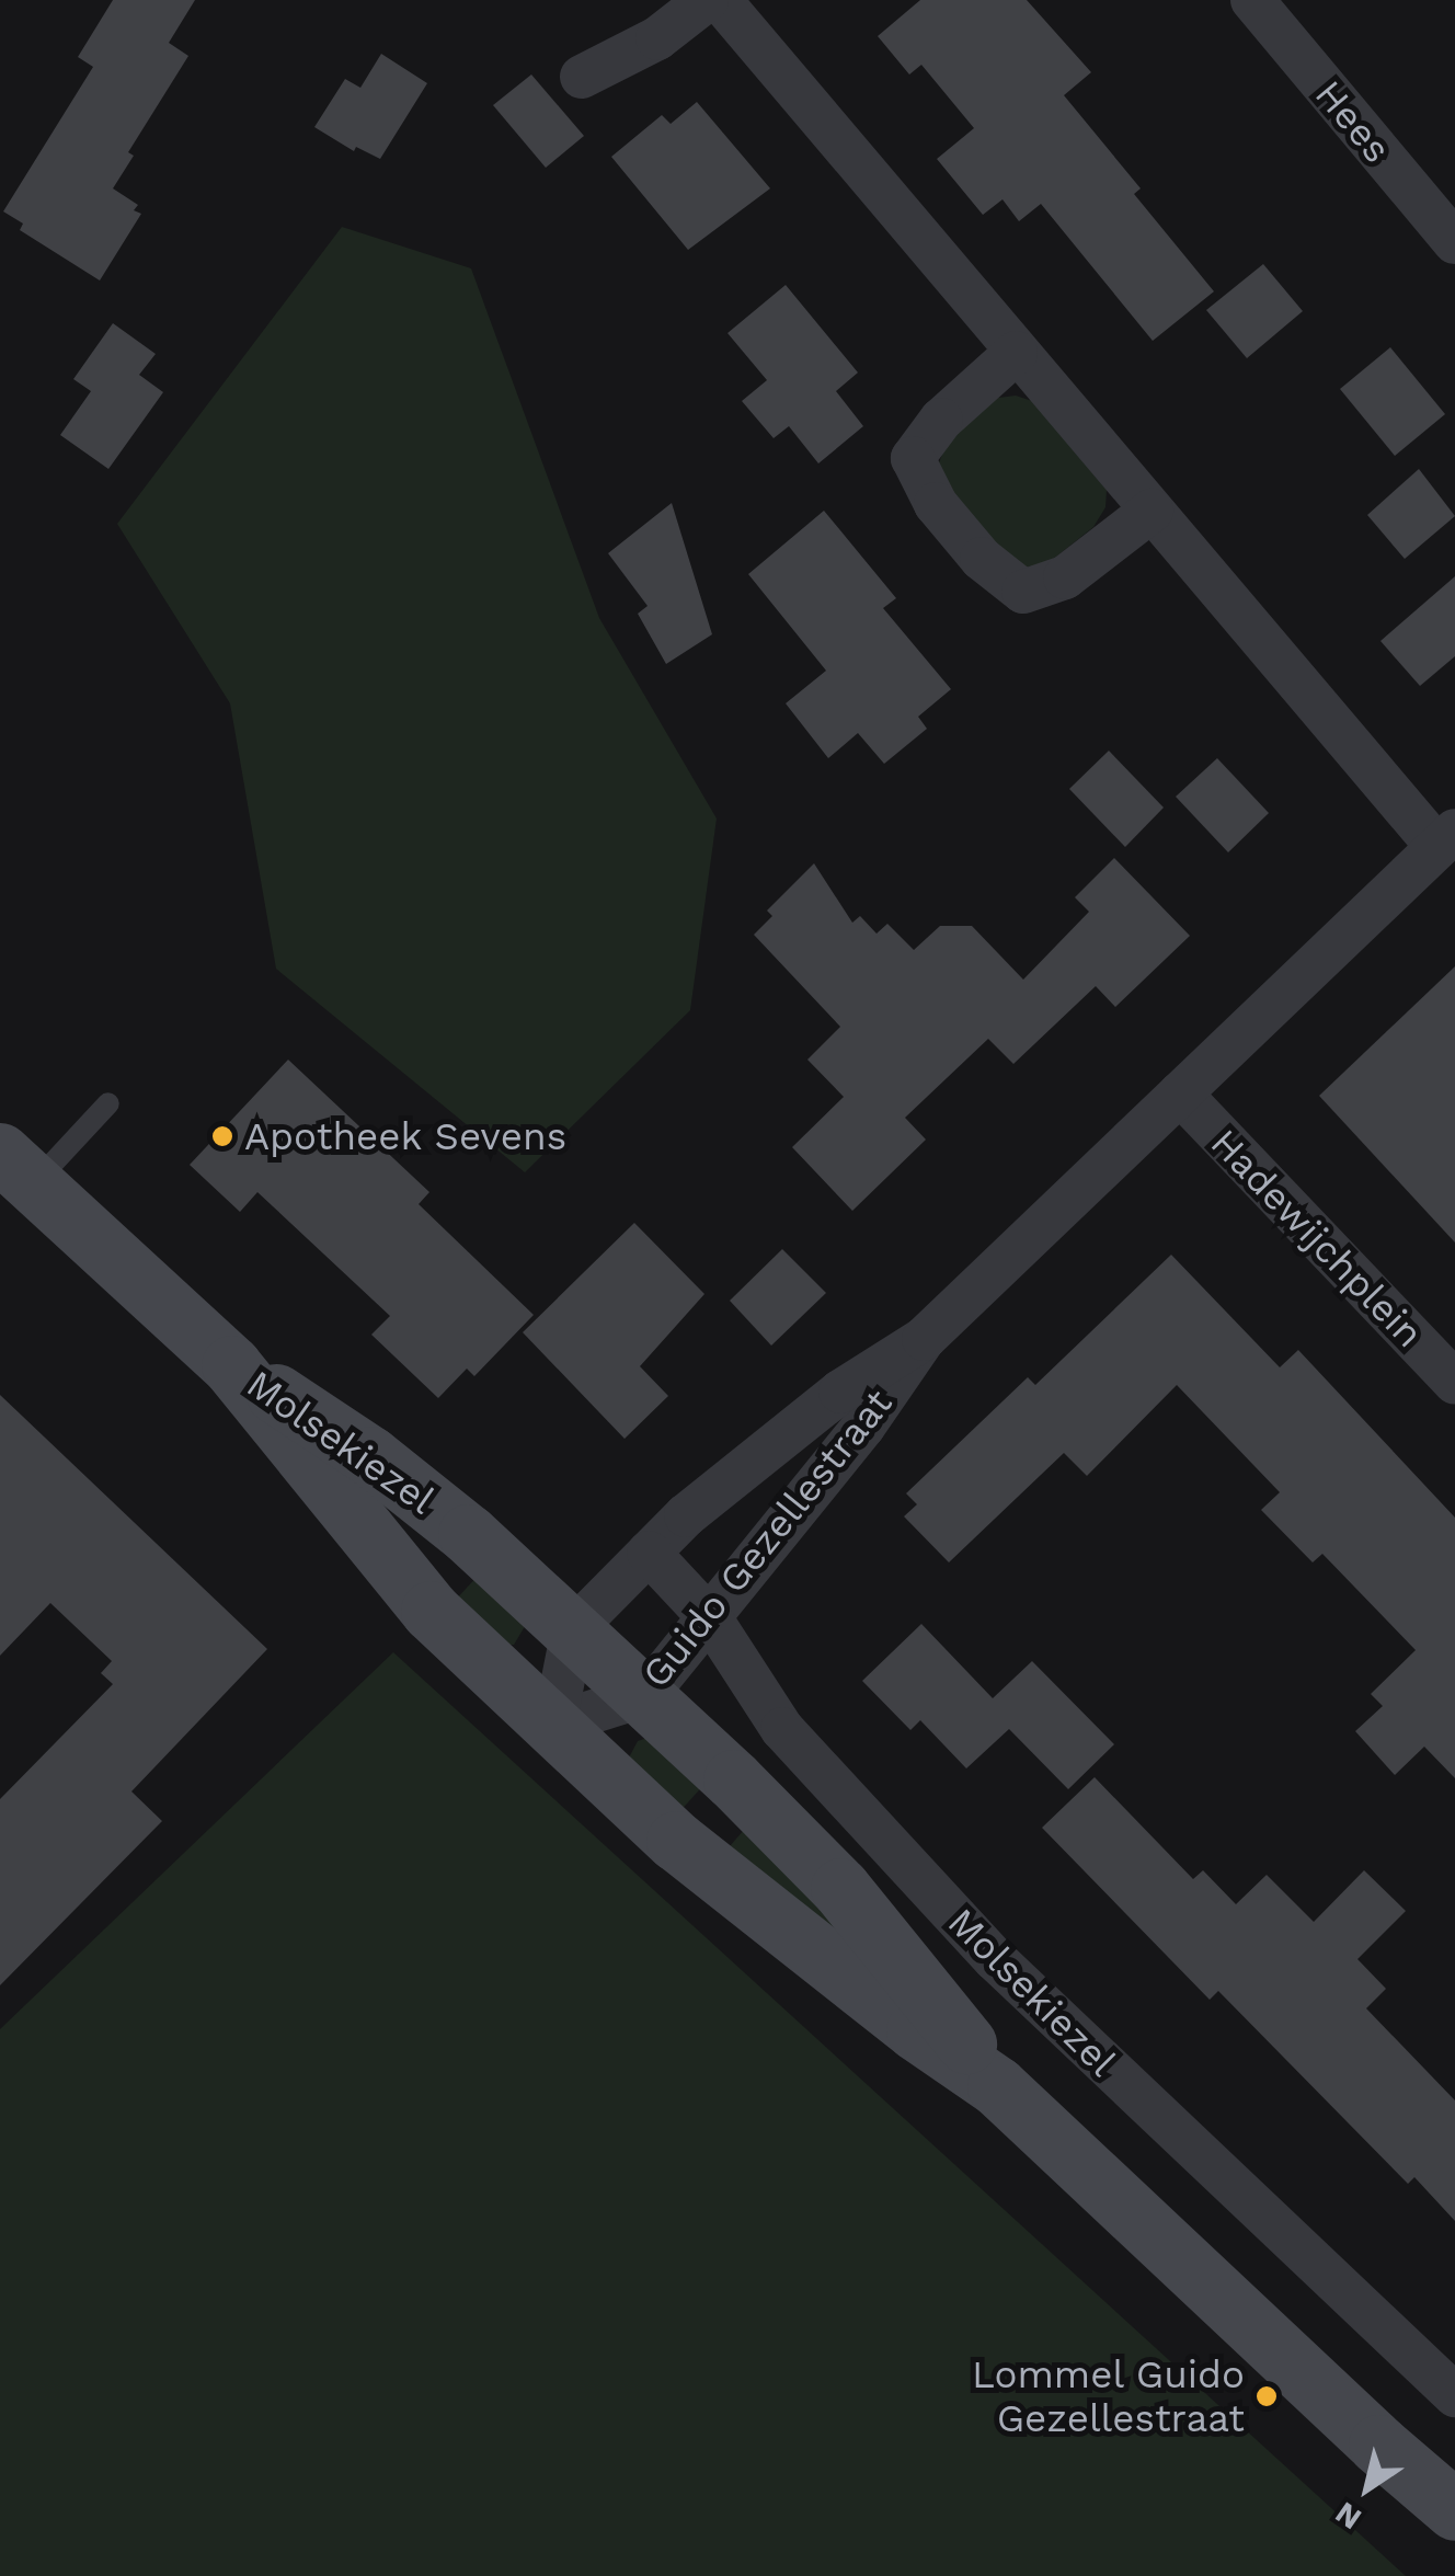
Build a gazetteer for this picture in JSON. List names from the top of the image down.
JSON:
{
  "streets": {
    "main road": ["Molsekiezel"],
    "street": ["Hees", "Hadewijchplein", "Guido Gezellestraat"]
  },
  "crossings": [
    ["Hadewijchplein", "Guido Gezellestraat"],
    ["Molsekiezel", "Guido Gezellestraat"]
  ],
  "places": ["Apotheek Sevens", "Lommel Guido Gezellestraat"],
  "north": "bottom left"
}
